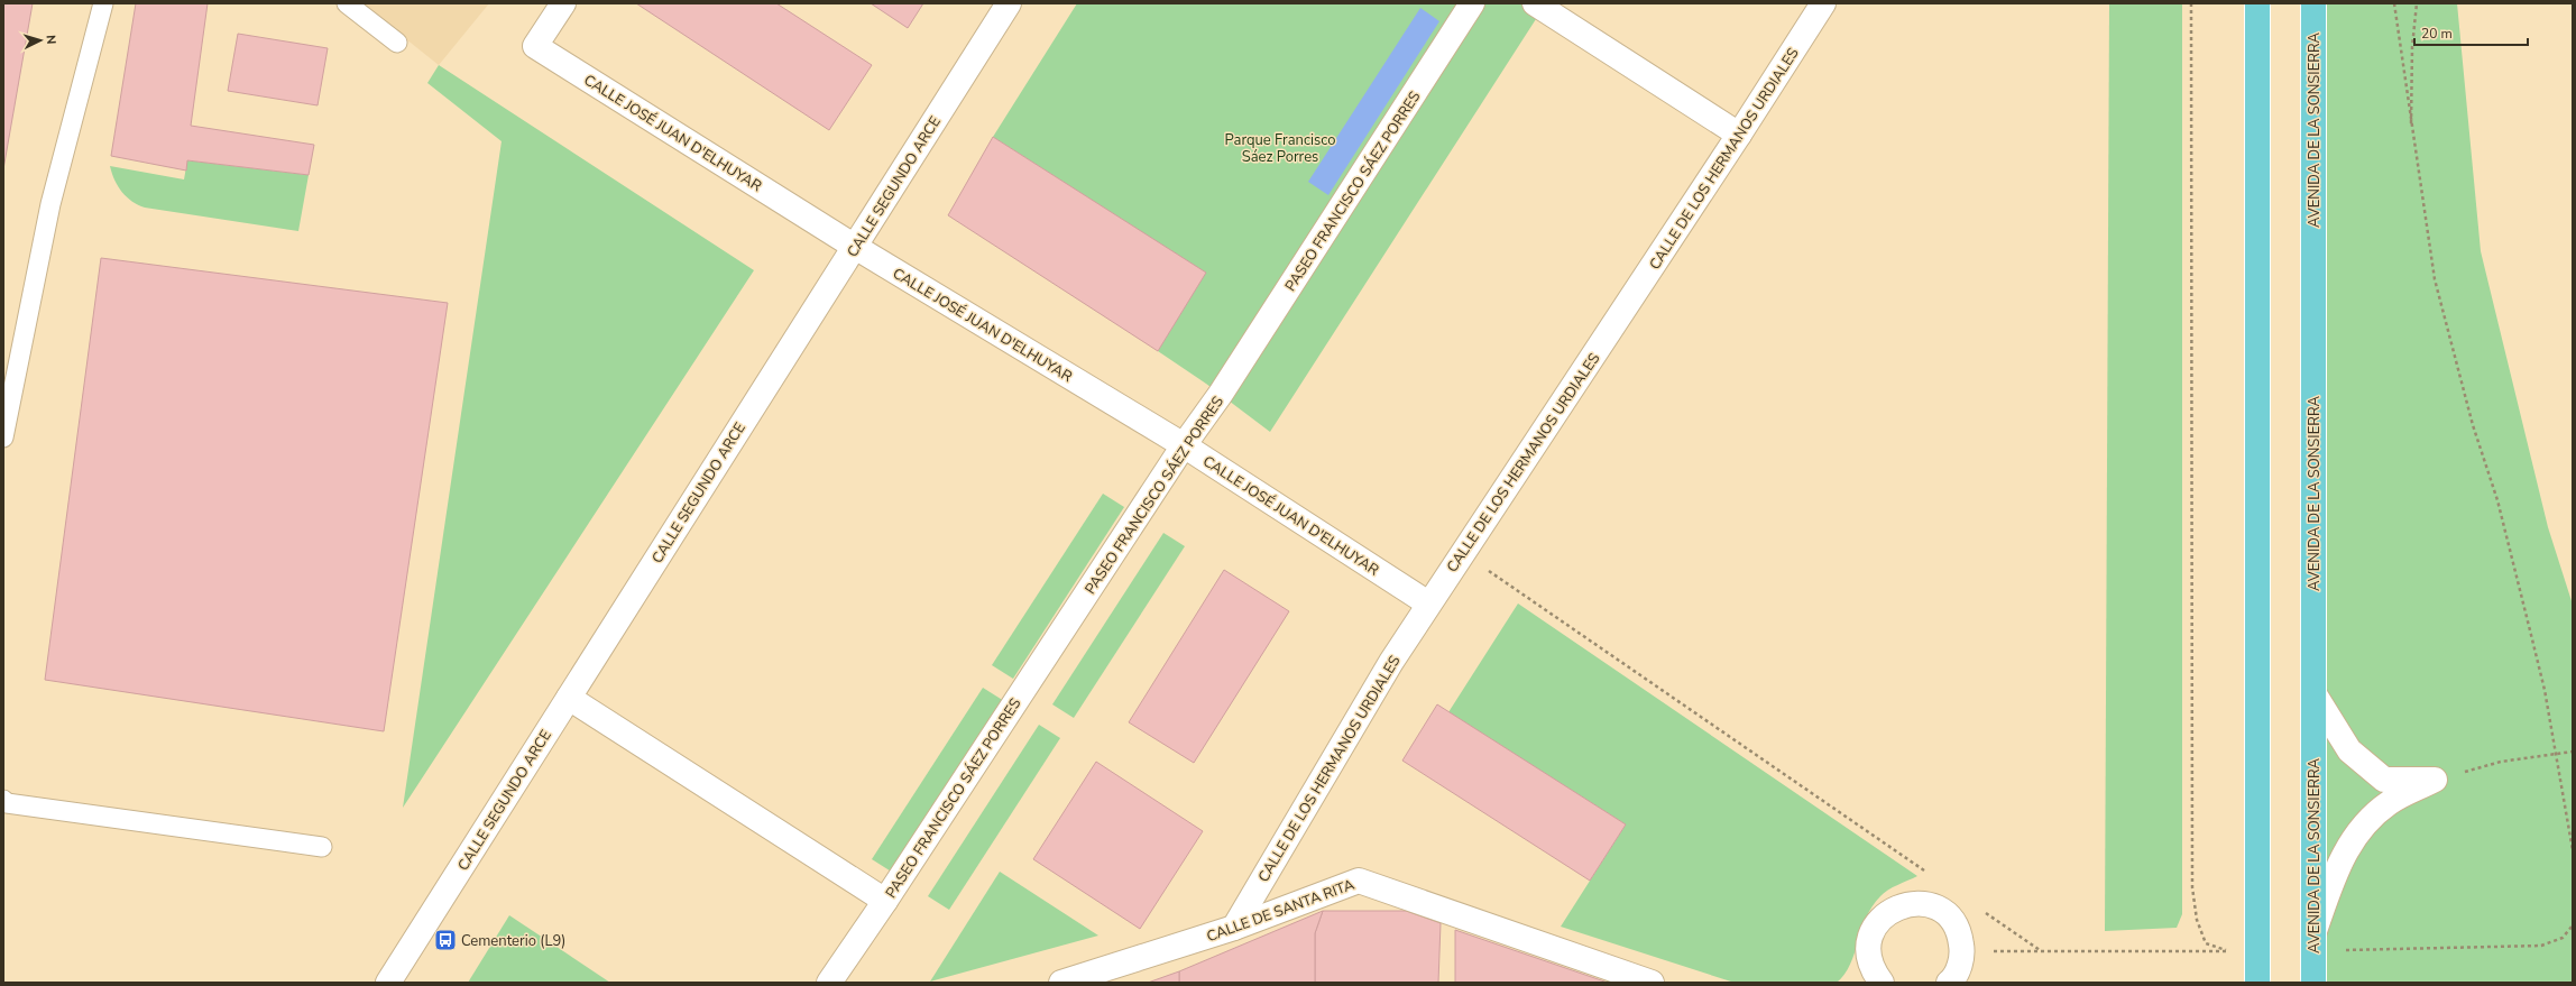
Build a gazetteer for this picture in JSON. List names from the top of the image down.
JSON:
{
  "streets": {
    "main road": ["AVENIDA DE LA SONSIERRA"],
    "street": [
      "CALLE JOSÉ JUAN D'ELHUYAR",
      "CALLE DE LOS HERMANOS URDIALES",
      "CALLE SEGUNDO ARCE",
      "PASEO FRANCISCO SÁEZ PORRES",
      "CALLE DE SANTA RITA"
    ]
  },
  "crossings": [
    ["CALLE JOSÉ JUAN D'ELHUYAR", "CALLE DE LOS HERMANOS URDIALES"],
    ["CALLE JOSÉ JUAN D'ELHUYAR", "CALLE SEGUNDO ARCE"],
    ["CALLE JOSÉ JUAN D'ELHUYAR", "PASEO FRANCISCO SÁEZ PORRES"],
    ["CALLE DE LOS HERMANOS URDIALES", "CALLE DE SANTA RITA"]
  ],
  "parks": ["Parque Francisco Sáez Porres"],
  "places": {
    "bus stop": ["Cementerio (L9)"]
  },
  "scale_bar": "20 m",
  "north": "right"
}
